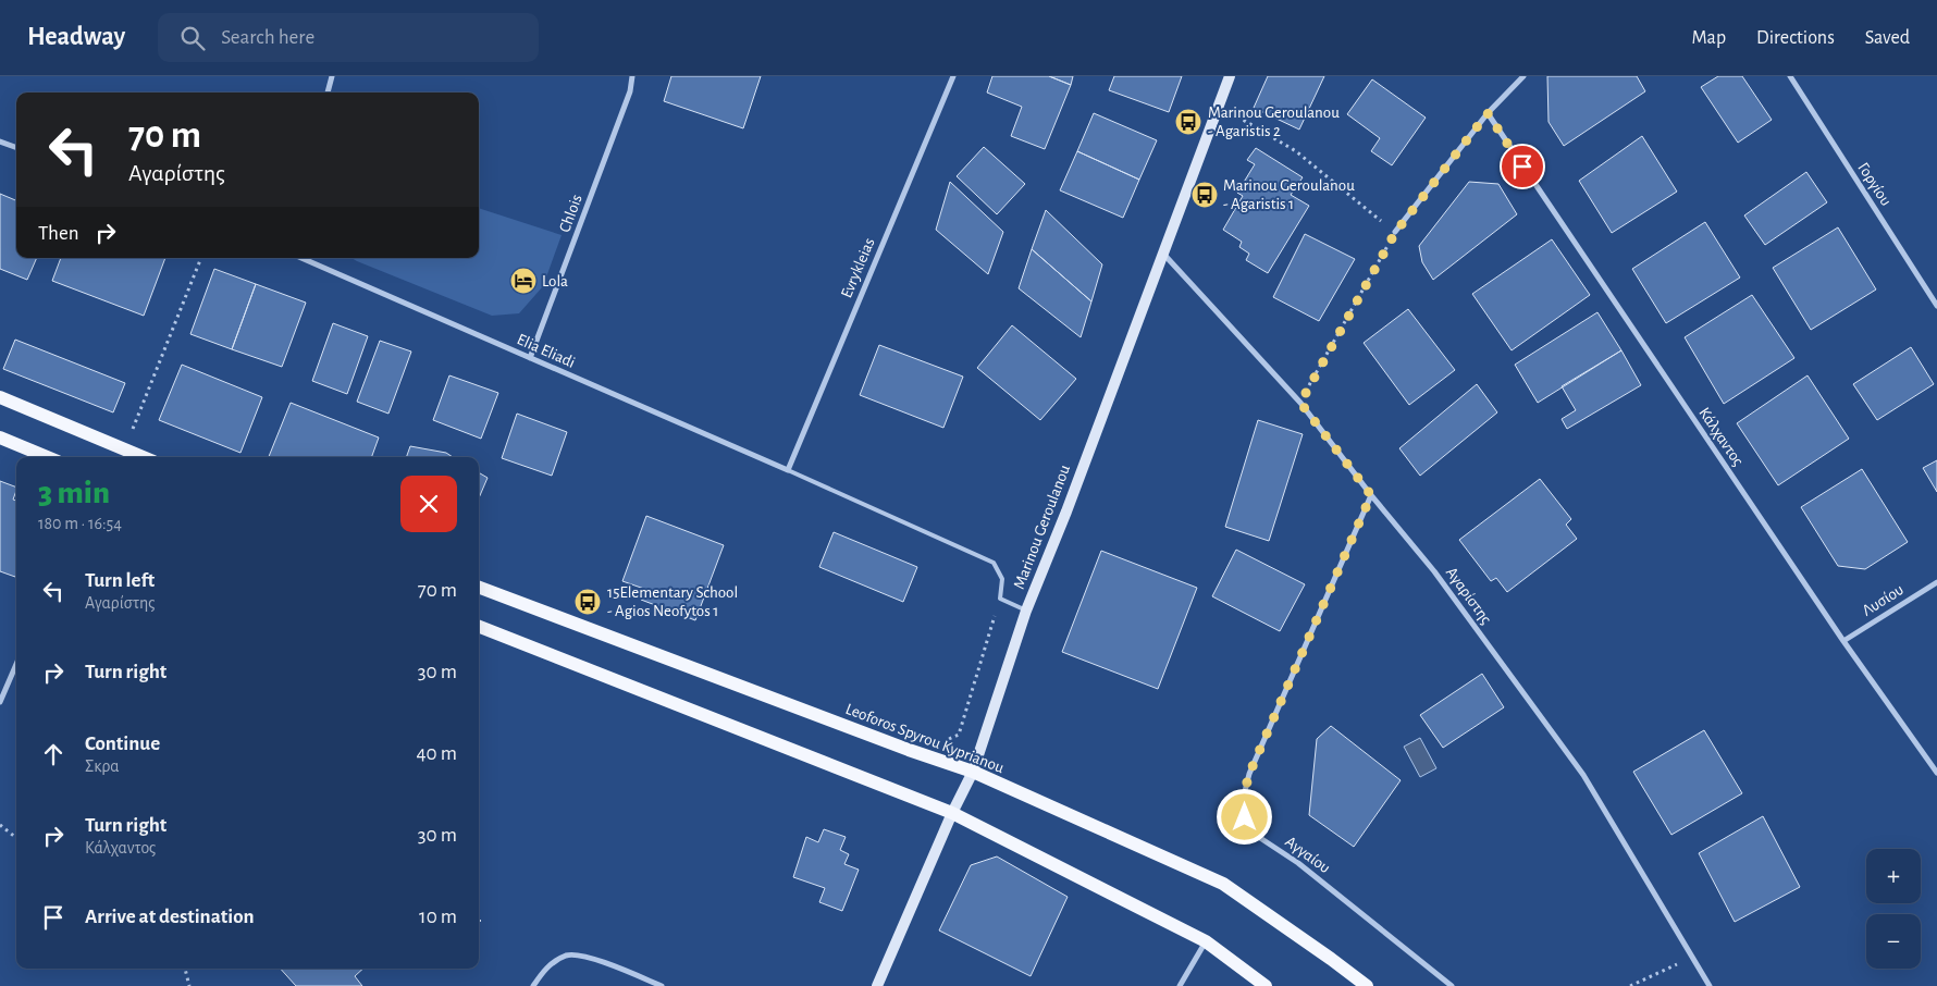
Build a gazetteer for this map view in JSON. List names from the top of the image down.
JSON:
{
  "streets": {
    "main road": ["Leoforos Spyrou Kyprianou"],
    "street": [
      "Γοργίου",
      "Chlois",
      "Evrykleias",
      "Elia Eliadi",
      "Κάλχαντος",
      "Marinou Geroulanou",
      "Αγαρίστης",
      "Λυσίου",
      "Αγγαίου"
    ]
  },
  "crossings": [
    ["Chlois", "Elia Eliadi"],
    ["Evrykleias", "Elia Eliadi"],
    ["Κάλχαντος", "Λυσίου"],
    ["Marinou Geroulanou", "Αγαρίστης"],
    ["Marinou Geroulanou", "Leoforos Spyrou Kyprianou"],
    ["Αγαρίστης", "Αγγαίου"]
  ],
  "places": {
    "bus stop": ["Marinou Geroulanou - Agaristis 2", "Marinou Geroulanou - Agaristis 1", "15Elementary School - Agios Neofytos 1"],
    "hotel": ["Lola"]
  },
  "page": {
    "header": "Headway",
    "search": "Search here",
    "nav": ["Map", "Directions", "Saved"],
    "turn": ["70 m", "Αγαρίστης"],
    "then": "Then",
    "heading": ["3 min", "180 m · 16:54"],
    "list": [
      {
        "name": "Turn left",
        "note": "Αγαρίστης",
        "value": "70 m"
      },
      {
        "name": "Turn right",
        "value": "30 m"
      },
      {
        "name": "Continue",
        "note": "Σκρα",
        "value": "40 m"
      },
      {
        "name": "Turn right",
        "note": "Κάλχαντος",
        "value": "30 m"
      },
      {
        "name": "Arrive at destination",
        "value": "10 m"
      }
    ],
    "map_buttons": ["+", "−"]
  }
}
